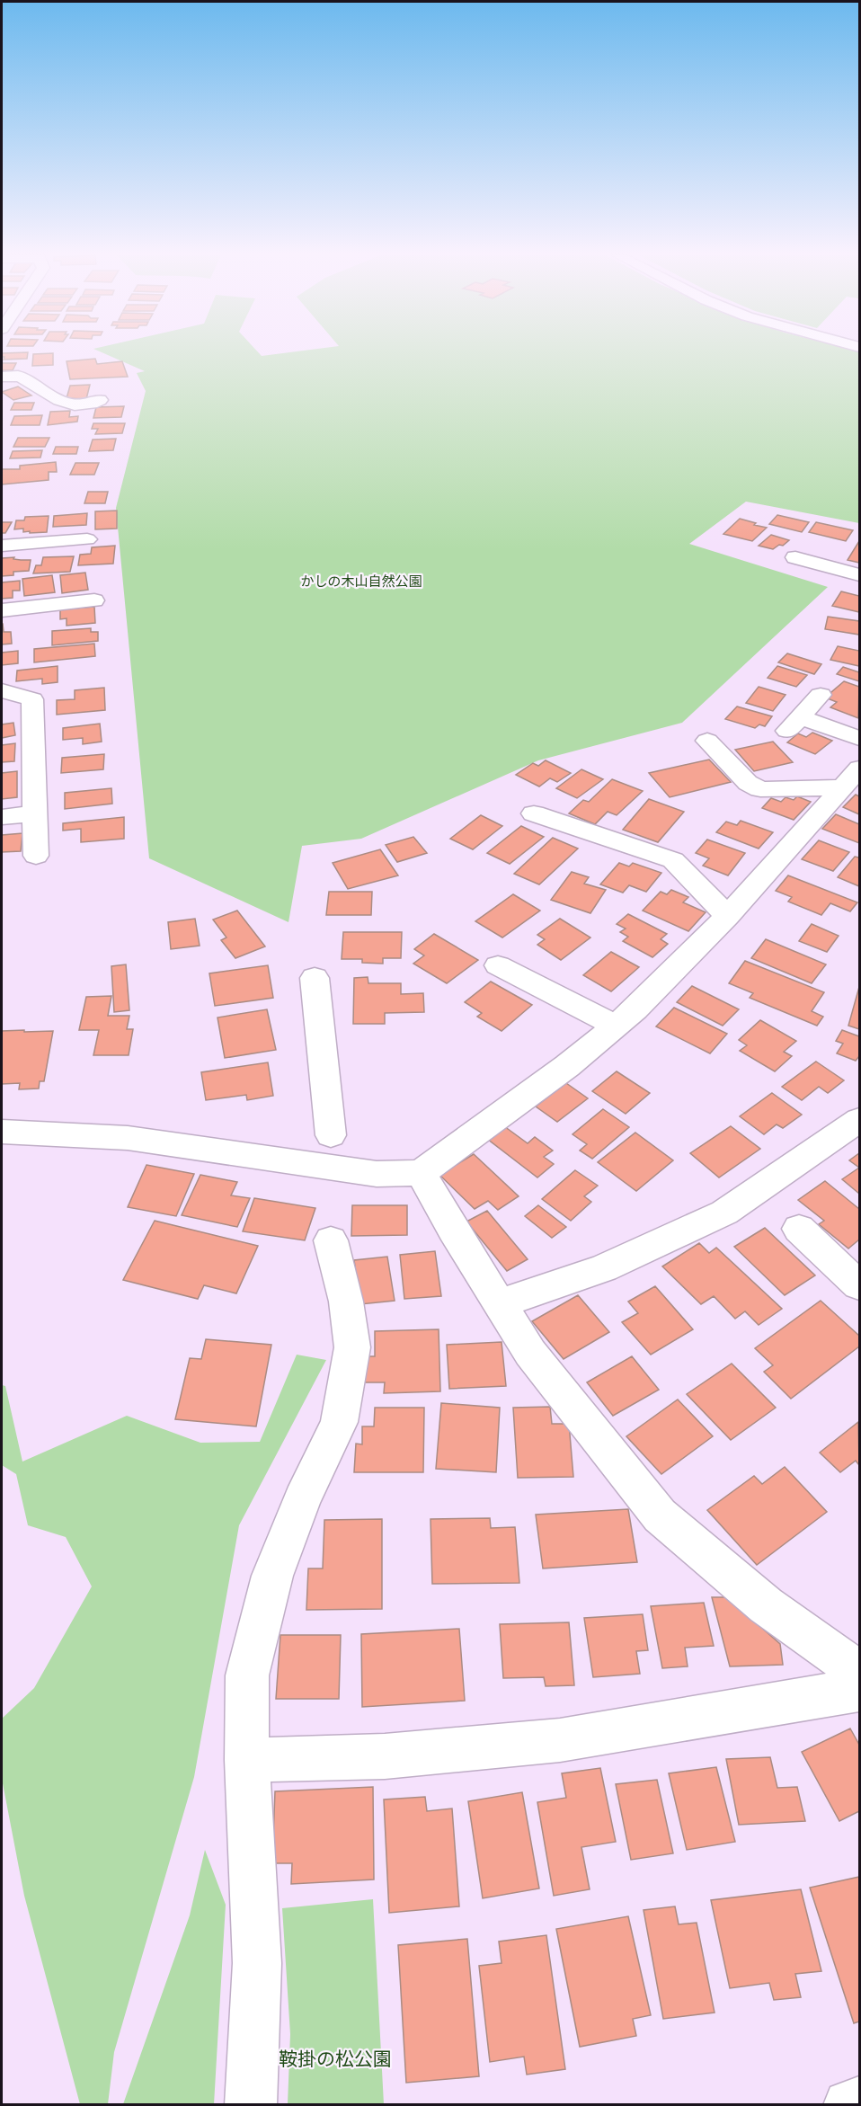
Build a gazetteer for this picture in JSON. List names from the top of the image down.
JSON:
{
  "parks": ["かしの木山自然公園", "鞍掛の松公園"]
}
